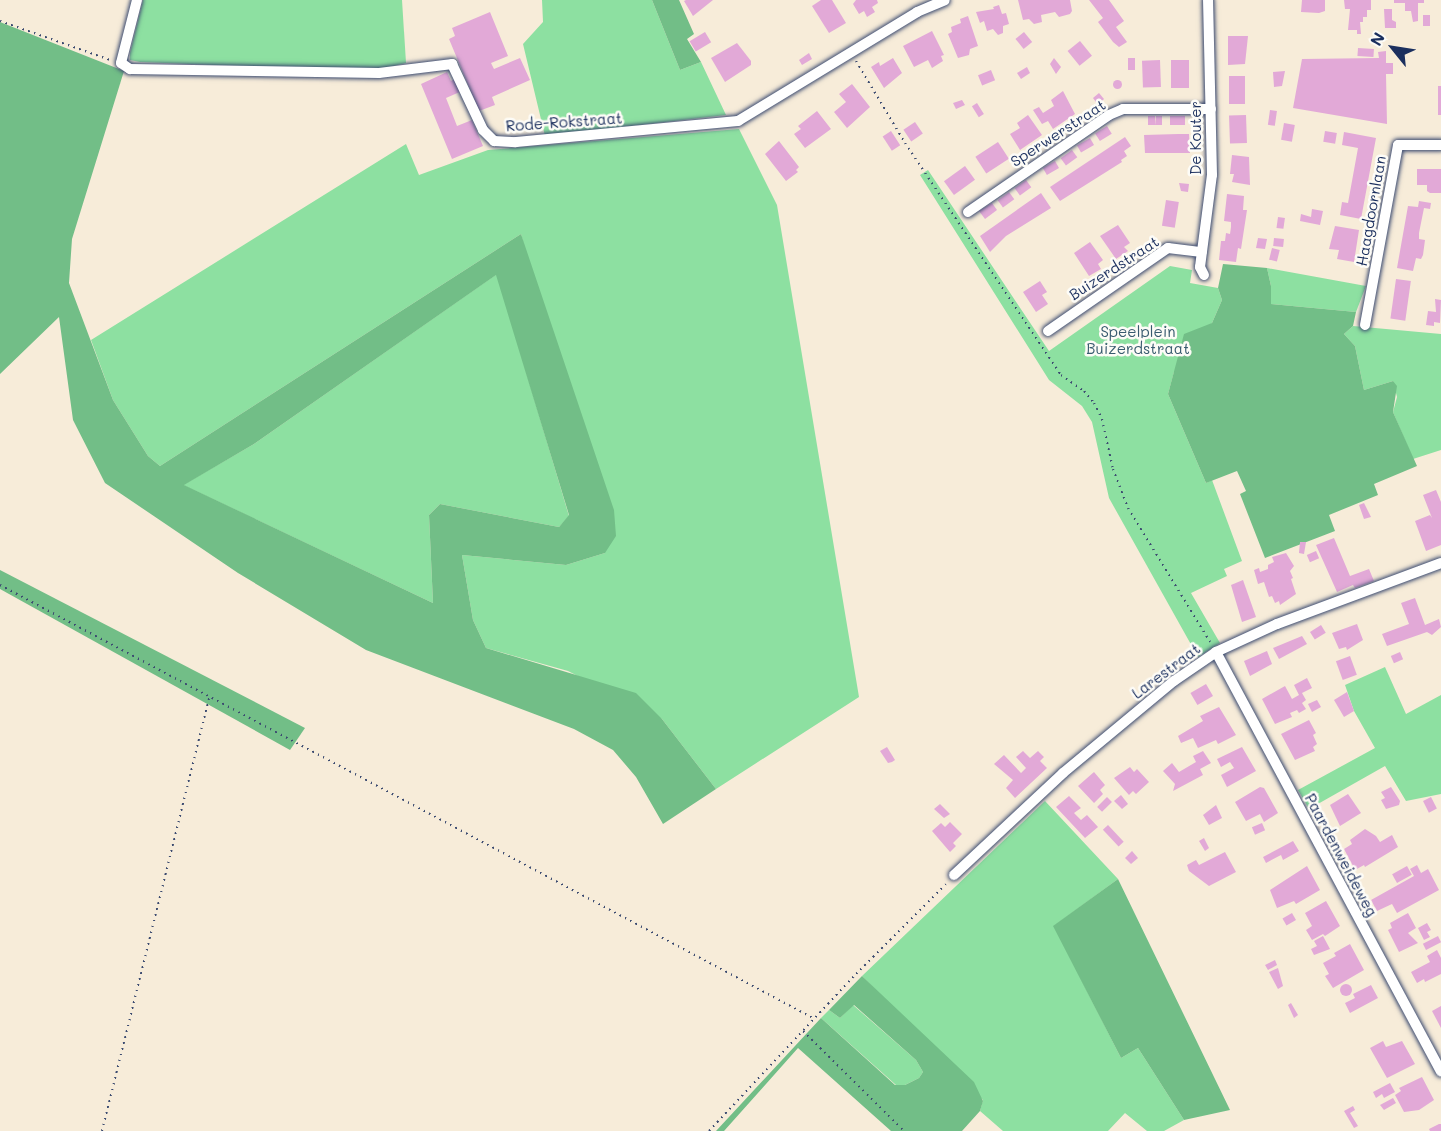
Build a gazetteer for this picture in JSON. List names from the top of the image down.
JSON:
{
  "streets": {
    "street": [
      "Rode-Rokstraat",
      "Sperwerstraat",
      "De Kouter",
      "Haagdoornlaan",
      "Buizerdstraat",
      "Larestraat",
      "Paardenweideweg"
    ]
  },
  "crossings": [
    ["Sperwerstraat", "De Kouter"],
    ["De Kouter", "Buizerdstraat"],
    ["Larestraat", "Paardenweideweg"]
  ],
  "parks": ["Speelplein Buizerdstraat"],
  "north": "top left"
}
